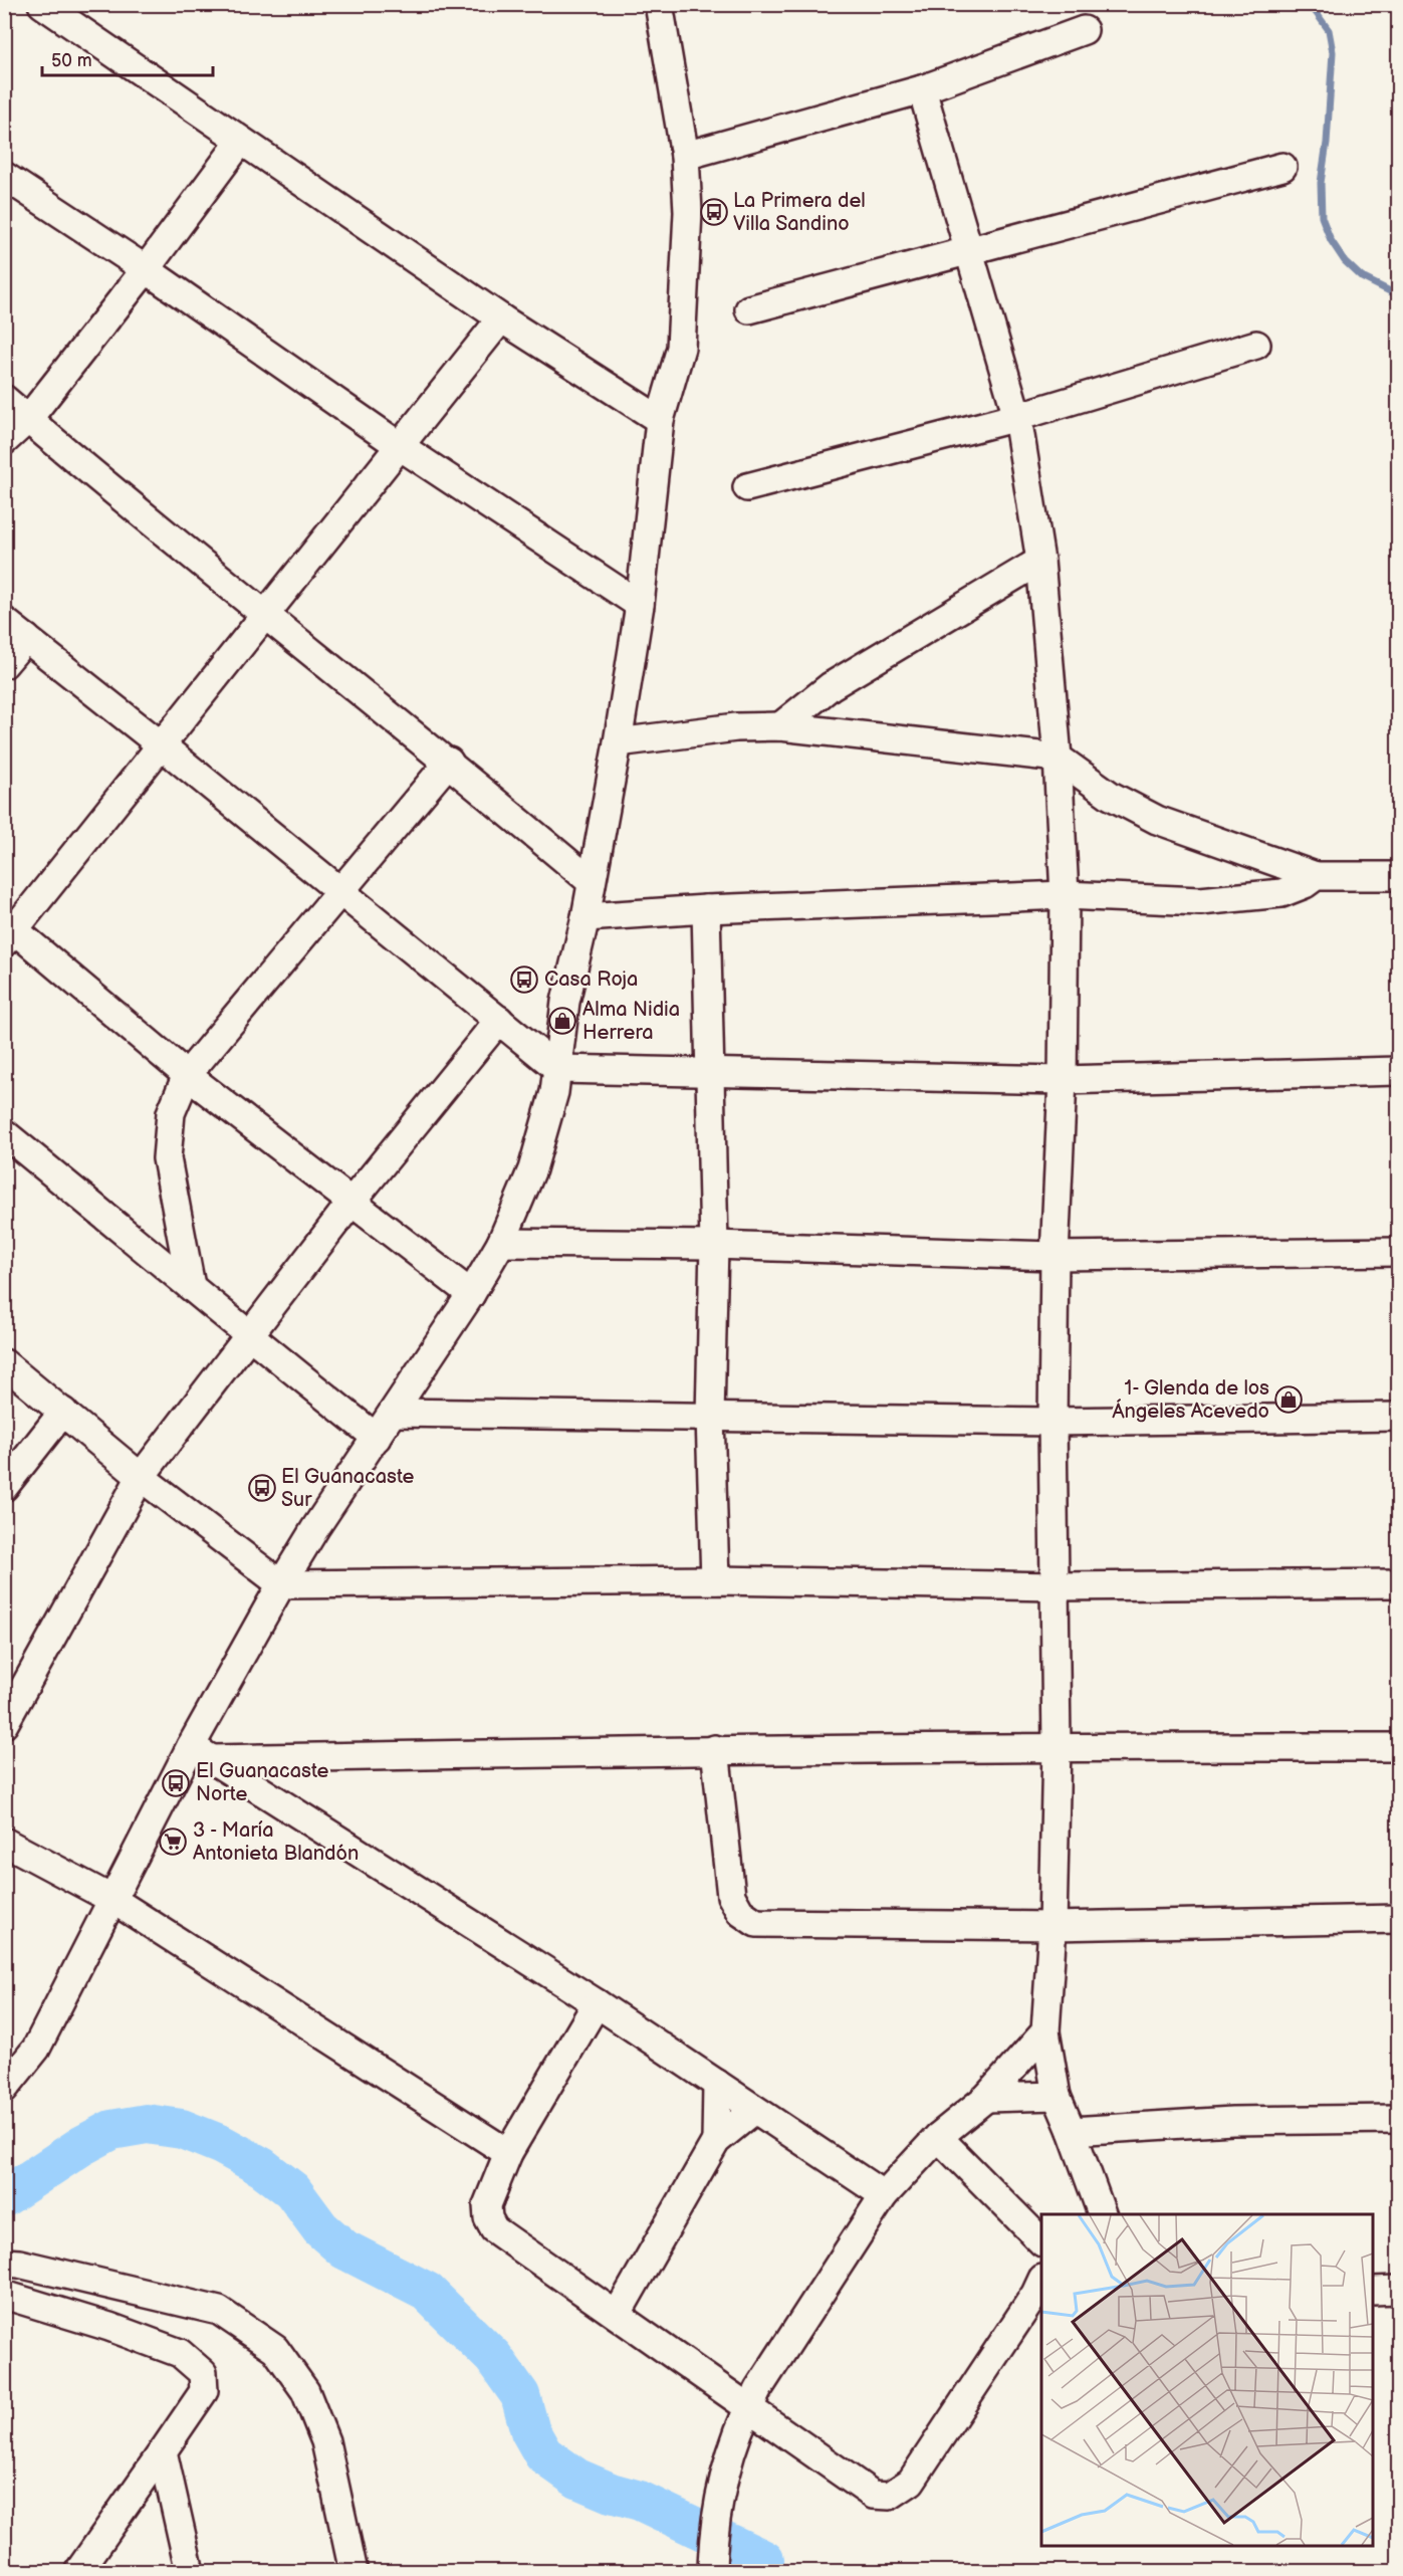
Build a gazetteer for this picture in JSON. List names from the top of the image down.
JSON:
{
  "places": {
    "bus stop": [
      "La Primera del Villa Sandino",
      "Casa Roja",
      "El Guanacaste Sur",
      "El Guanacaste Norte"
    ],
    "shop": ["Alma Nidia Herrera", "1- Glenda de los Ángeles Acevedo"],
    "supermarket": ["3 - María Antonieta Blandón"]
  },
  "scale_bar": "50 m"
}
